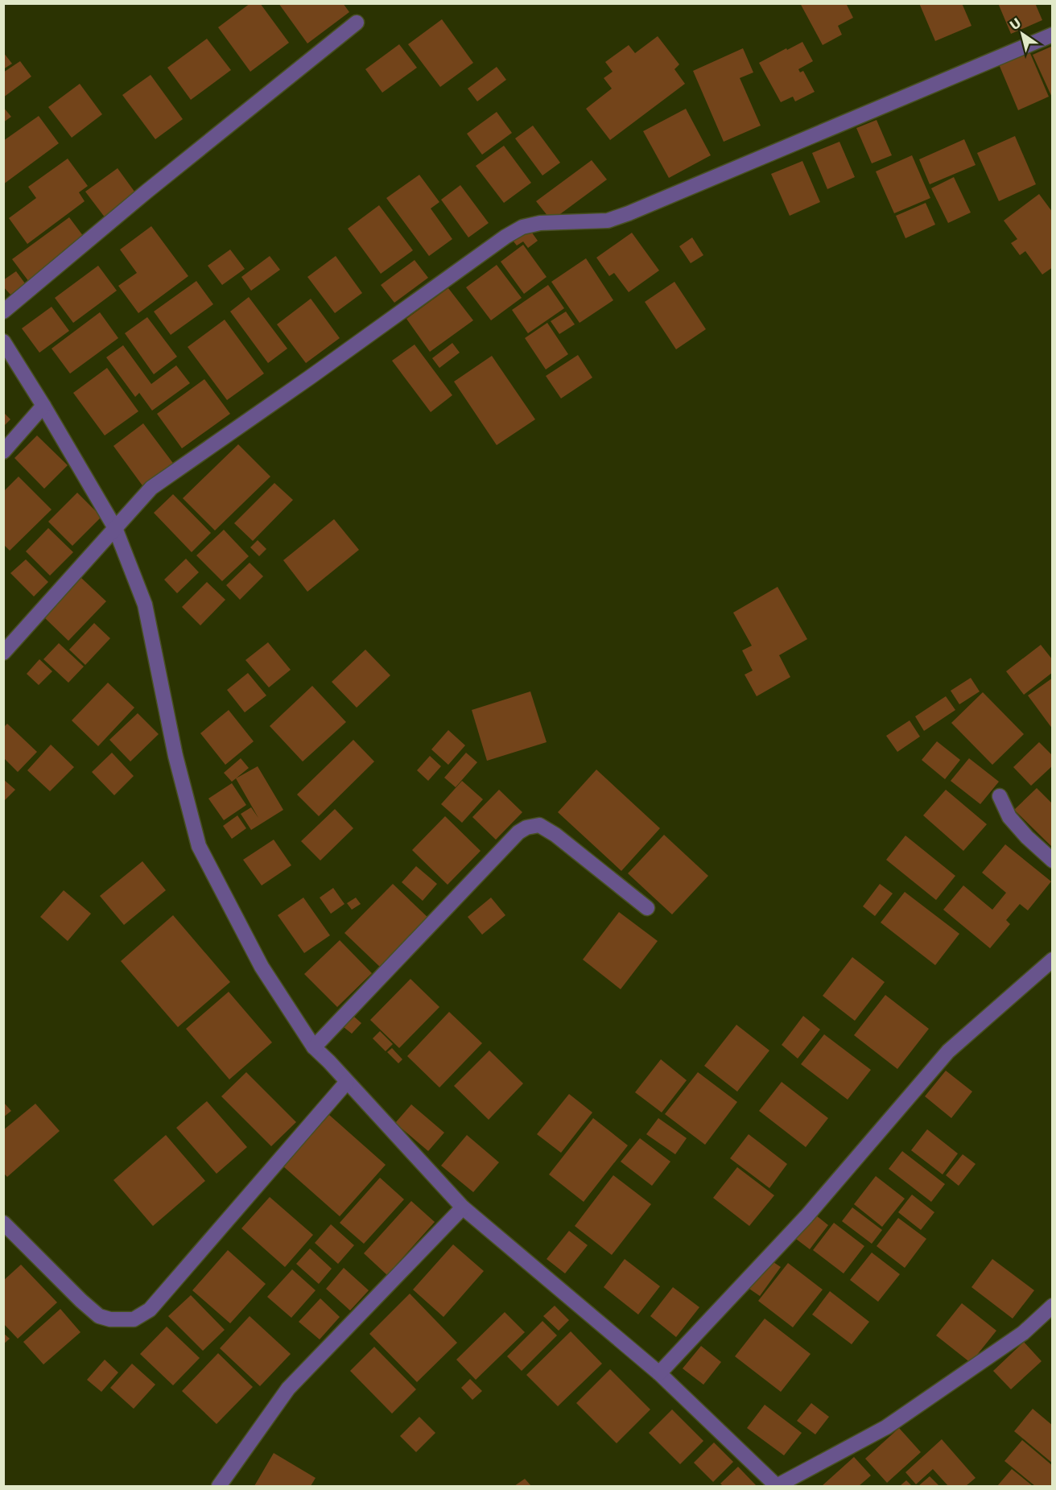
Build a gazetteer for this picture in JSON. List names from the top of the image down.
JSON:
{
  "north": "top left"
}
